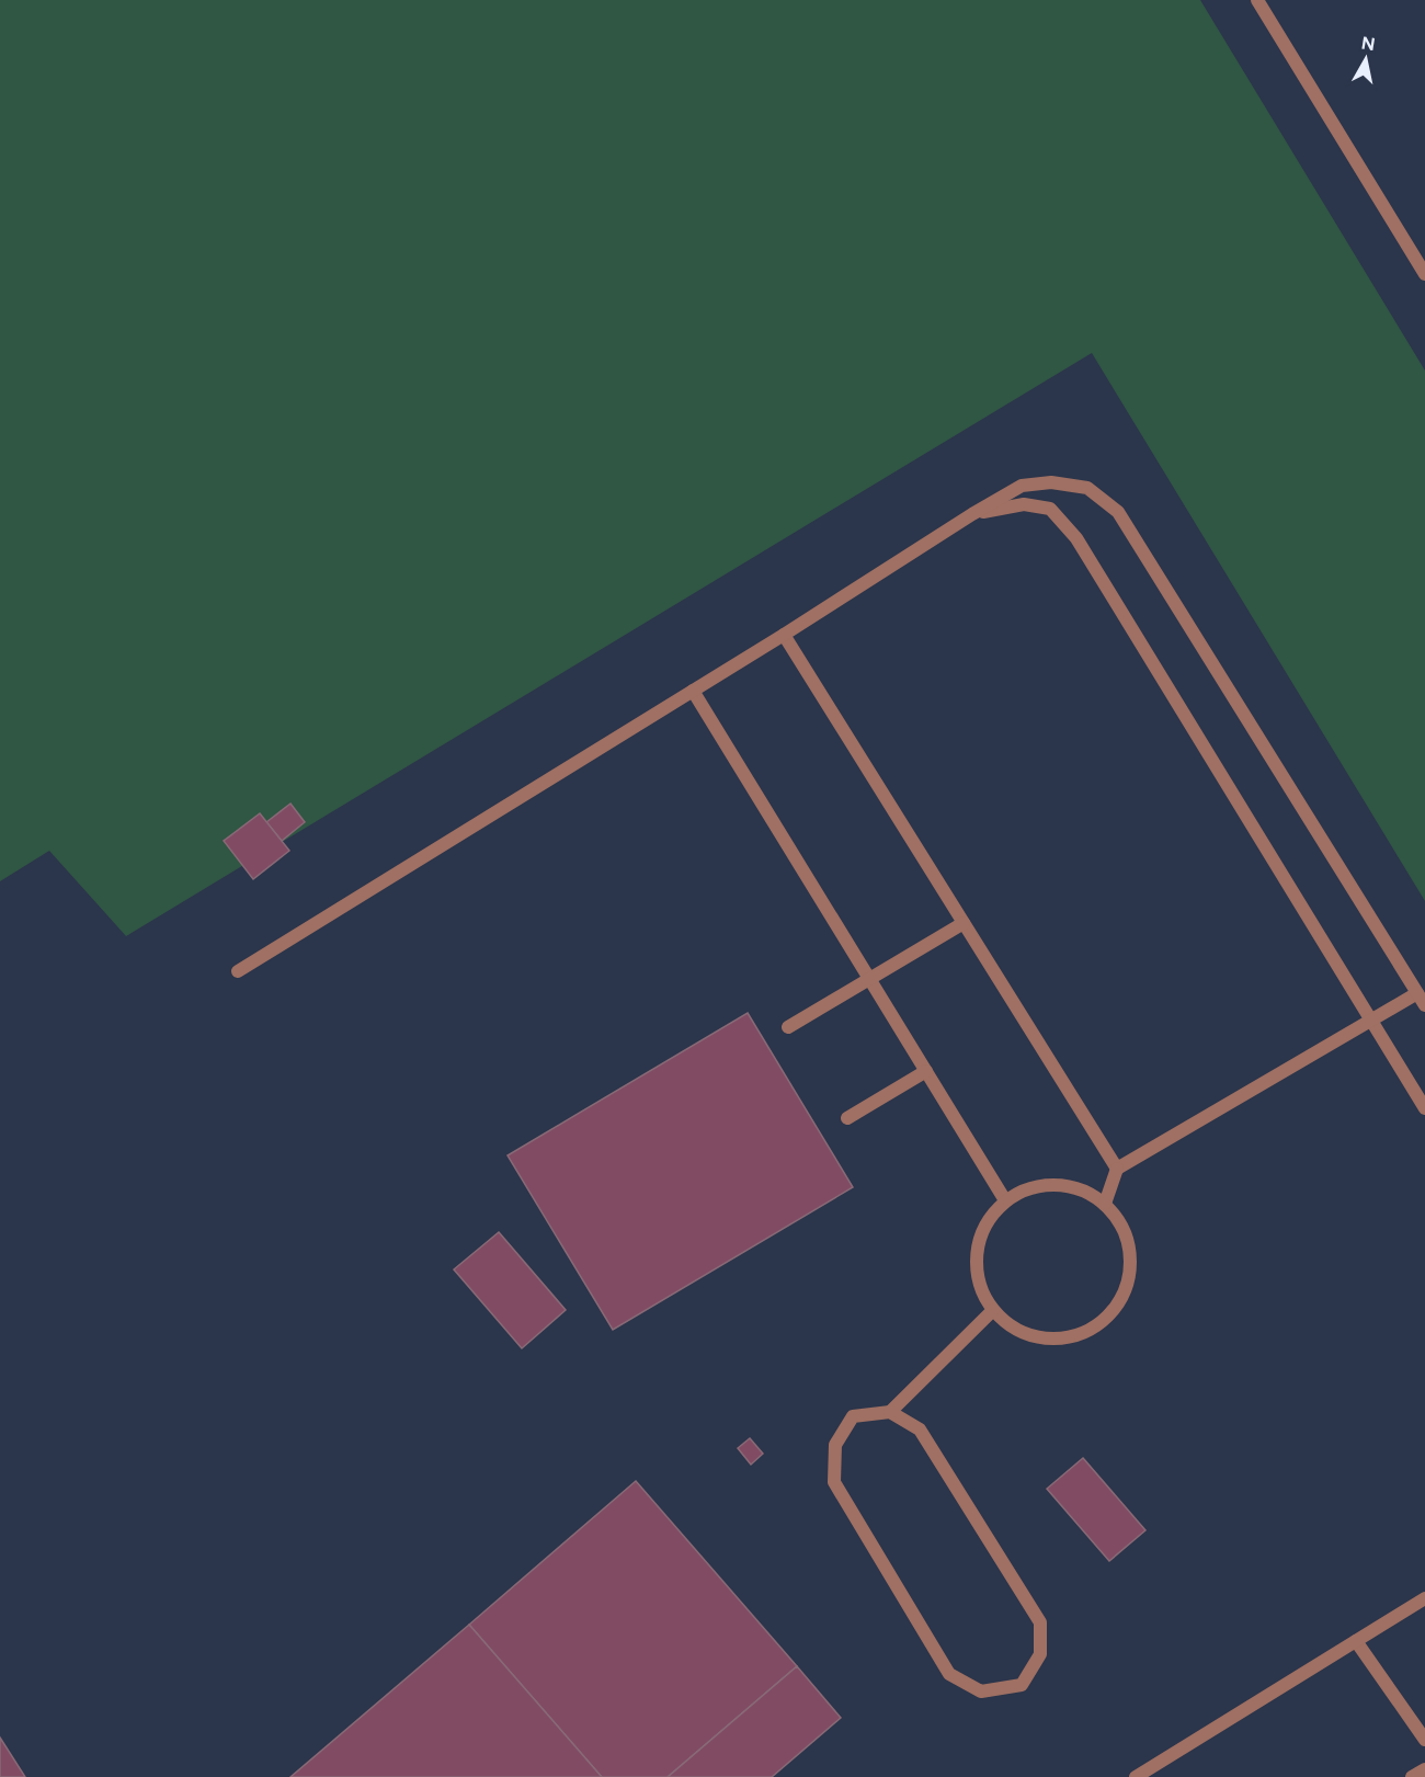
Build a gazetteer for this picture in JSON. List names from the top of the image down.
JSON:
{
  "north": "top"
}
